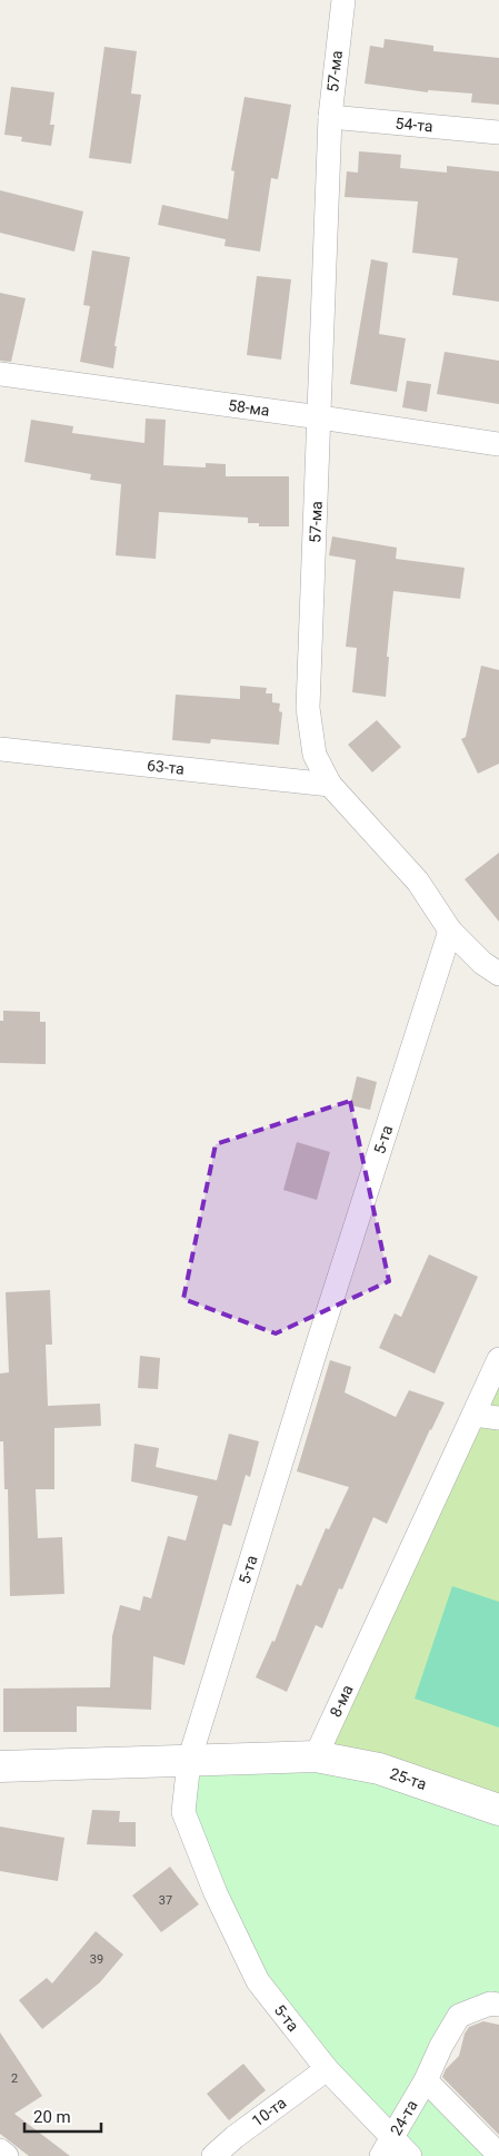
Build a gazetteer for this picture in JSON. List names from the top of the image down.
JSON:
{
  "streets": {
    "street": [
      "57-ма",
      "54-та",
      "58-ма",
      "63-та",
      "5-та",
      "8-ма",
      "25-та",
      "10-та",
      "24-та"
    ]
  },
  "crossings": [
    ["57-ма", "54-та"],
    ["57-ма", "58-ма"],
    ["57-ма", "63-та"],
    ["57-ма", "5-та"],
    ["5-та", "10-та"],
    ["5-та", "24-та"],
    ["8-ма", "25-та"]
  ],
  "house_numbers": ["37", "39", "2"],
  "scale_bar": "20 m"
}
